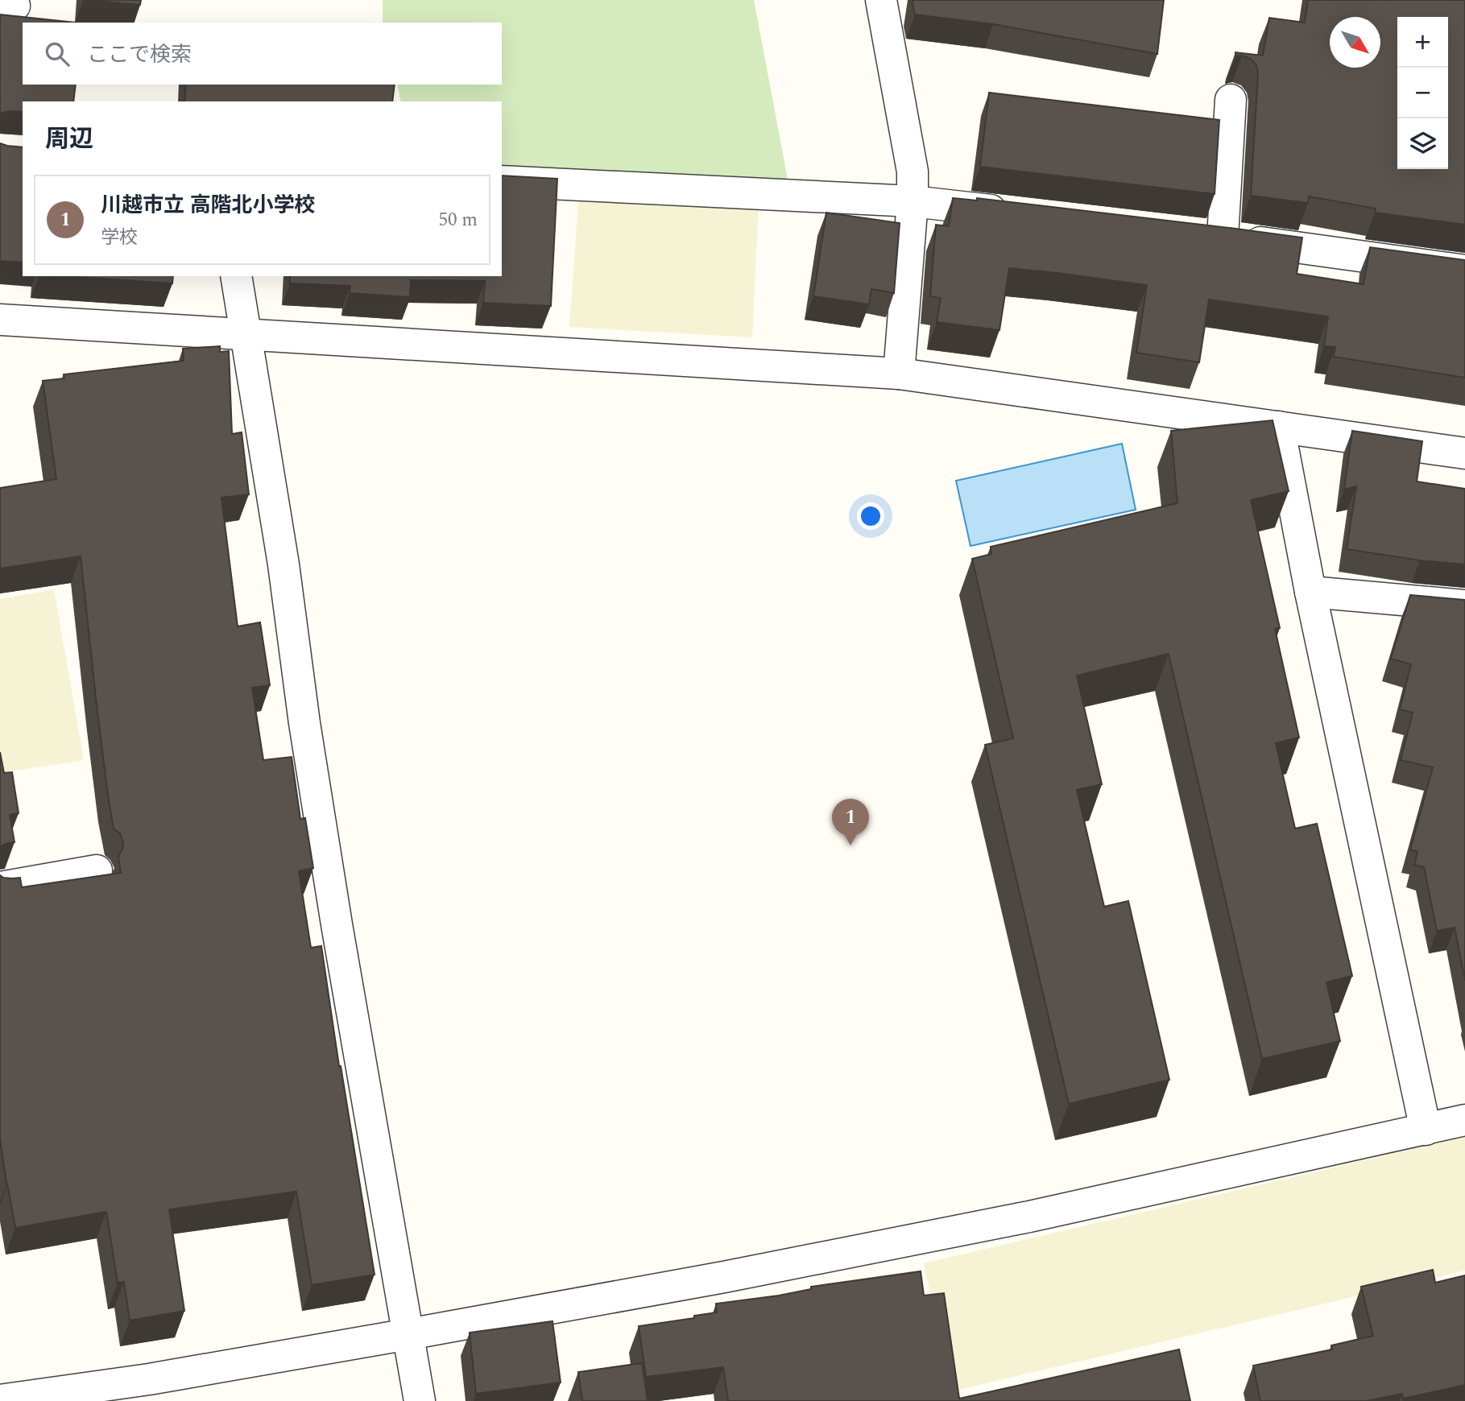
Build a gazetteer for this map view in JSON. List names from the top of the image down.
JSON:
{
  "north": "bottom right",
  "page": {
    "map_buttons": ["+", "−"],
    "search": "ここで検索",
    "heading": "周辺",
    "list": [
      {
        "mark": "1",
        "name": "川越市立 高階北小学校",
        "note": "学校",
        "value": "50 m"
      }
    ],
    "pins": "1"
  }
}
